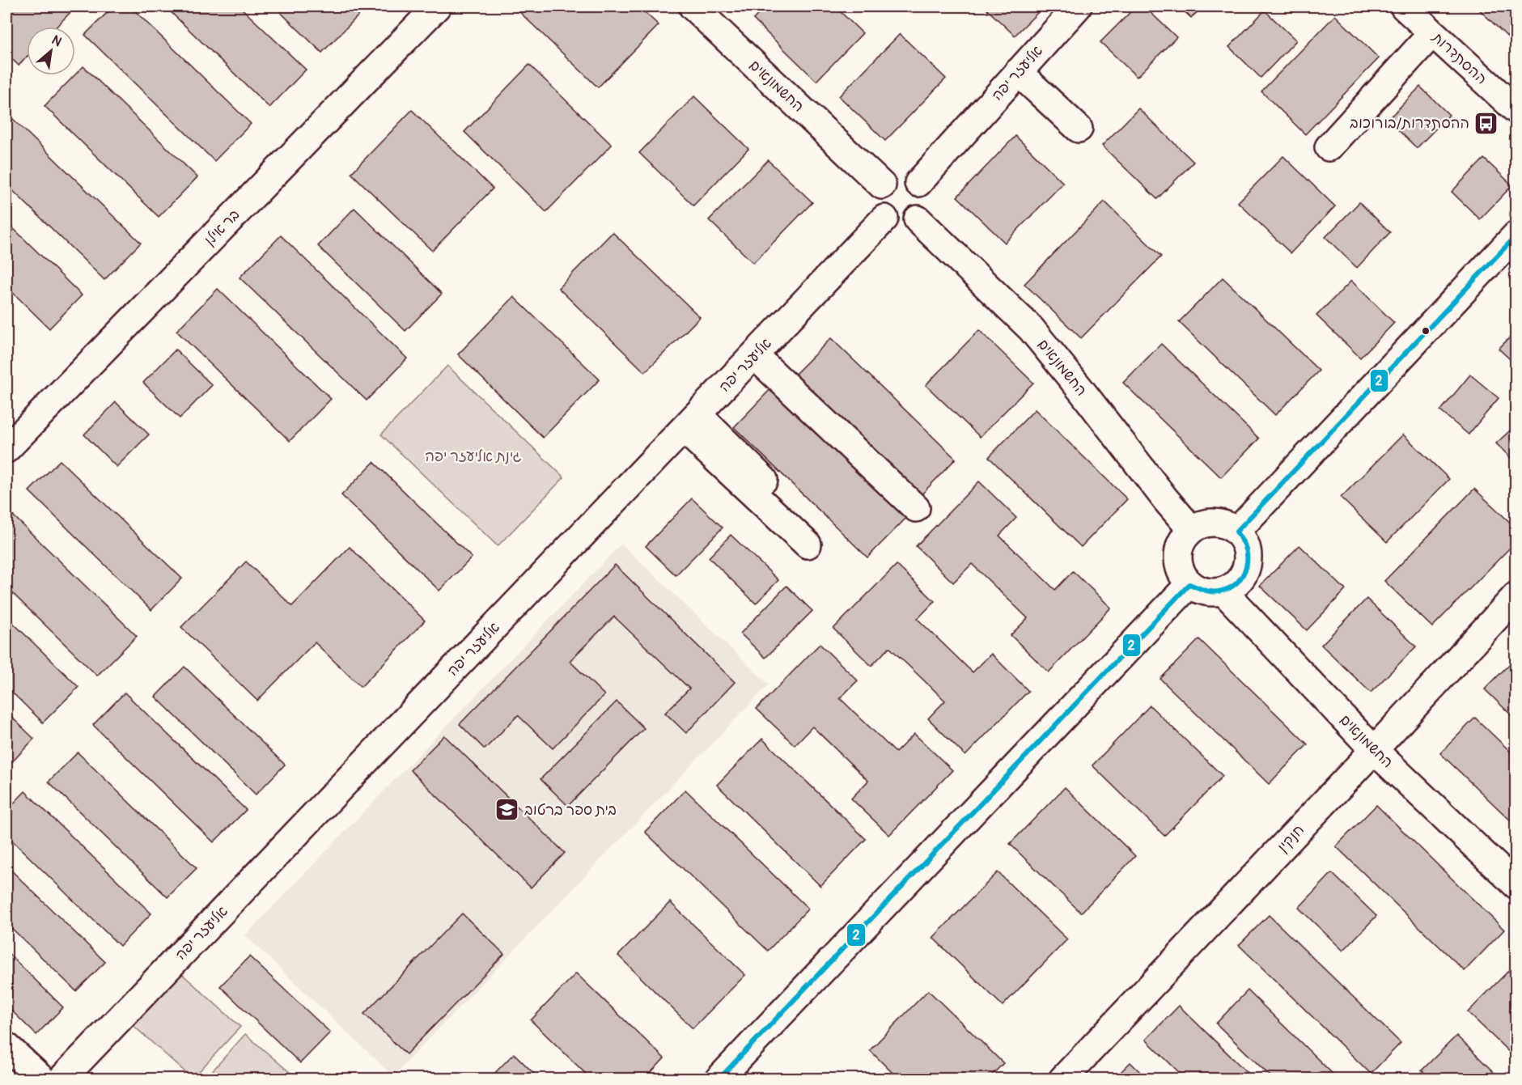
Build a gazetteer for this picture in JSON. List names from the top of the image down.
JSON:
{
  "streets": {
    "street": [
      "ההסתדרות",
      "אליעזר יפה",
      "החשמונאים",
      "בר אילן",
      "חנקין"
    ]
  },
  "crossings": [
    ["אליעזר יפה", "החשמונאים"],
    ["החשמונאים", "חנקין"]
  ],
  "parks": ["גינת אליעזר יפה"],
  "places": {
    "bus stop": ["ההסתדרות/בורוכוב"],
    "school or university": ["בית ספר ברטוב"]
  },
  "lines": ["transit line 2"],
  "north": "top right"
}
